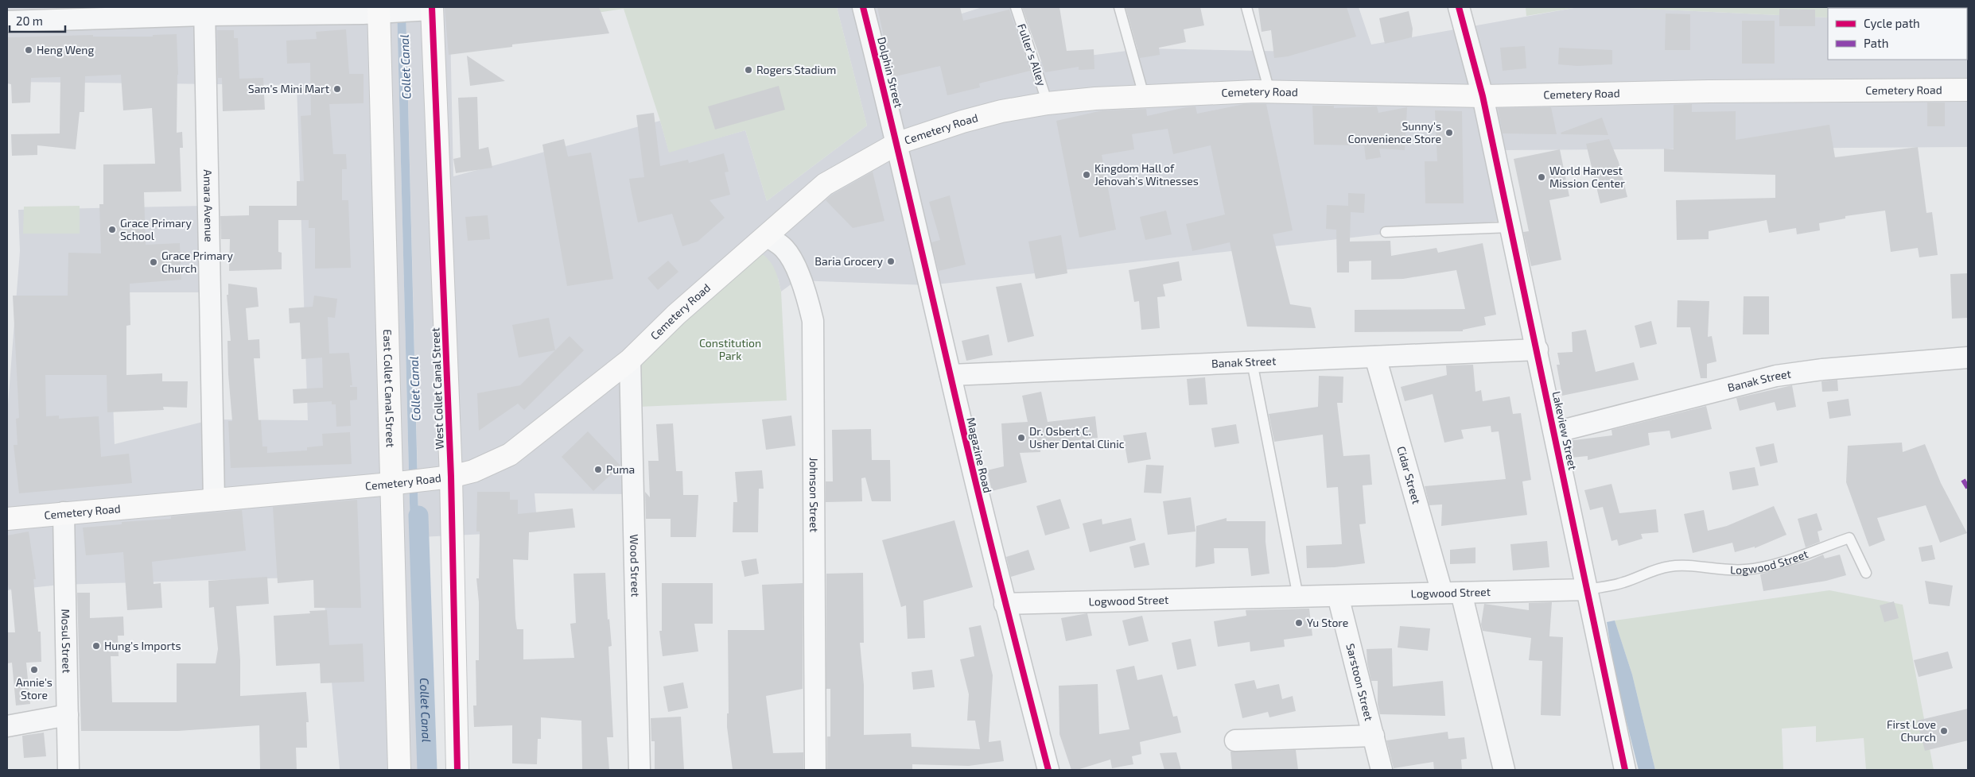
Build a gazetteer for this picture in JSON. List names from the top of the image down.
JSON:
{
  "streets": {
    "main road": ["Cemetery Road", "East Collet Canal Street", "West Collet Canal Street"],
    "street": [
      "Dolphin Street",
      "Amara Avenue",
      "Banak Street",
      "Lakeview Street",
      "Magazine Road",
      "Cidar Street",
      "Johnson Street",
      "Logwood Street",
      "Wood Street",
      "Mosul Street",
      "Sarstoon Street"
    ],
    "lane": ["Fuller's Alley"]
  },
  "crossings": [
    ["Fuller's Alley", "Cemetery Road"],
    ["Dolphin Street", "Cemetery Road"],
    ["Dolphin Street", "Magazine Road"],
    ["Cemetery Road", "Amara Avenue"],
    ["Cemetery Road", "East Collet Canal Street"],
    ["Cemetery Road", "West Collet Canal Street"],
    ["Cemetery Road", "Lakeview Street"],
    ["Cemetery Road", "Magazine Road"],
    ["Cemetery Road", "Johnson Street"],
    ["Cemetery Road", "Wood Street"],
    ["Cemetery Road", "Mosul Street"],
    ["Banak Street", "Lakeview Street"],
    ["Banak Street", "Magazine Road"],
    ["Banak Street", "Cidar Street"],
    ["Lakeview Street", "Logwood Street"],
    ["Magazine Road", "Logwood Street"],
    ["Cidar Street", "Logwood Street"],
    ["Logwood Street", "Sarstoon Street"]
  ],
  "water": ["Collet Canal"],
  "parks": ["Constitution Park"],
  "places": [
    "Heng Weng",
    "Rogers Stadium",
    "Sam's Mini Mart",
    "Sunny's Convenience Store",
    "Kingdom Hall of Jehovah's Witnesses",
    "World Harvest Mission Center",
    "Grace Primary School",
    "Baria Grocery",
    "Grace Primary Church",
    "Dr. Osbert C. Usher Dental Clinic",
    "Puma",
    "Yu Store",
    "Hung's Imports",
    "Annie's Store",
    "First Love Church"
  ],
  "legend": ["Cycle path", "Path"],
  "scale_bar": "20 m"
}
